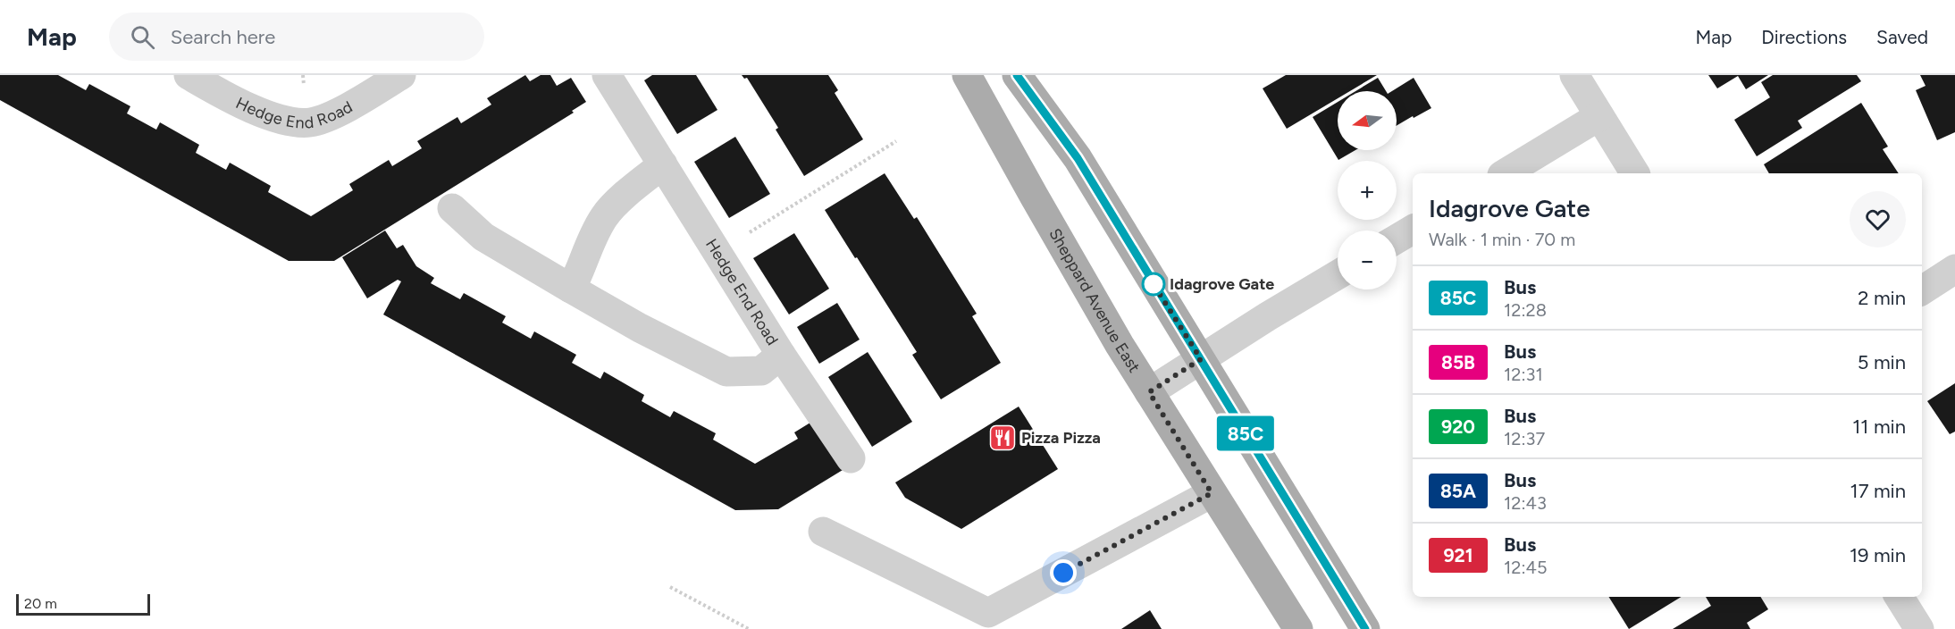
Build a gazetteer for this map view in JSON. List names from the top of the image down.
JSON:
{
  "streets": {
    "main road": ["Sheppard Avenue East"],
    "street": ["Hedge End Road"]
  },
  "places": {
    "other": ["Idagrove Gate"],
    "restaurant": ["Pizza Pizza"]
  },
  "lines": ["bus line 85C"],
  "scale_bar": "20 m",
  "north": "left",
  "page": {
    "header": "Map",
    "search": "Search here",
    "nav": ["Map", "Directions", "Saved"],
    "on_map": "85C",
    "map_buttons": ["+", "−"],
    "heading": ["Idagrove Gate", "Walk · 1 min · 70 m"],
    "list": [
      {
        "mark": "85C",
        "name": "Bus",
        "note": "12:28",
        "value": "2 min"
      },
      {
        "mark": "85B",
        "name": "Bus",
        "note": "12:31",
        "value": "5 min"
      },
      {
        "mark": "920",
        "name": "Bus",
        "note": "12:37",
        "value": "11 min"
      },
      {
        "mark": "85A",
        "name": "Bus",
        "note": "12:43",
        "value": "17 min"
      },
      {
        "mark": "921",
        "name": "Bus",
        "note": "12:45",
        "value": "19 min"
      }
    ],
    "scale": "20 m"
  }
}
